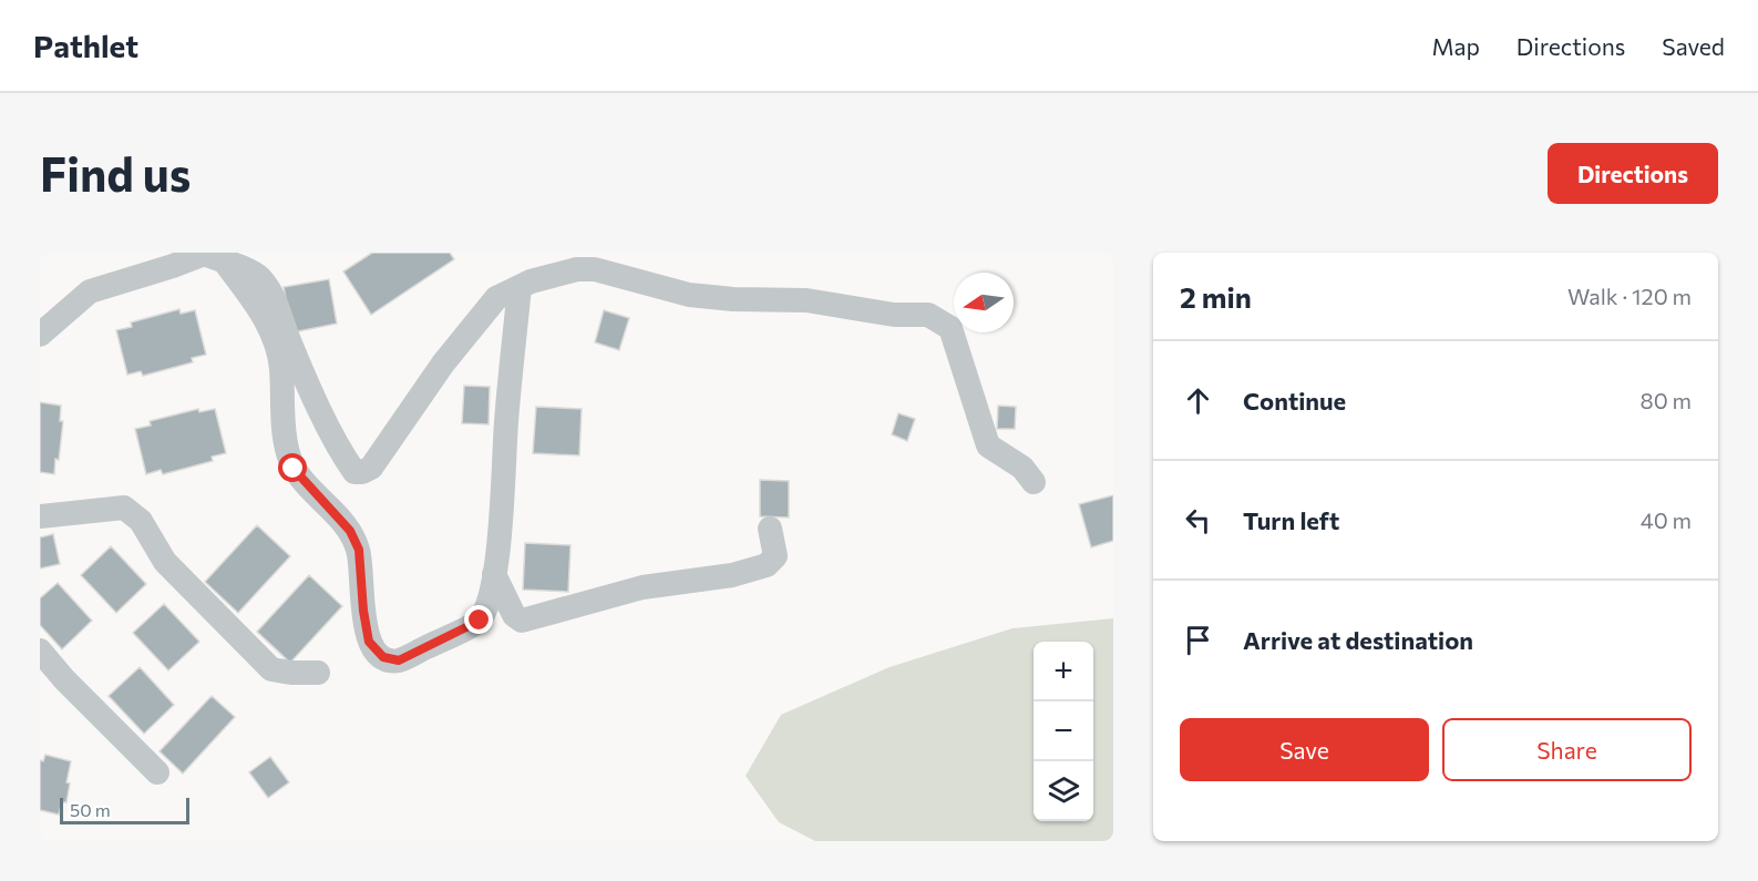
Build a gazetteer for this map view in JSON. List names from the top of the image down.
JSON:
{
  "scale_bar": "50 m",
  "north": "left",
  "page": {
    "header": "Pathlet",
    "nav": ["Map", "Directions", "Saved"],
    "buttons": [
      "Directions",
      ["Save", "Share"]
    ],
    "title": "Find us",
    "heading": ["2 min", "Walk · 120 m"],
    "list": [
      ["Continue", "80 m"],
      ["Turn left", "40 m"],
      "Arrive at destination"
    ],
    "map_buttons": ["+", "−"],
    "scale": "50 m"
  }
}
